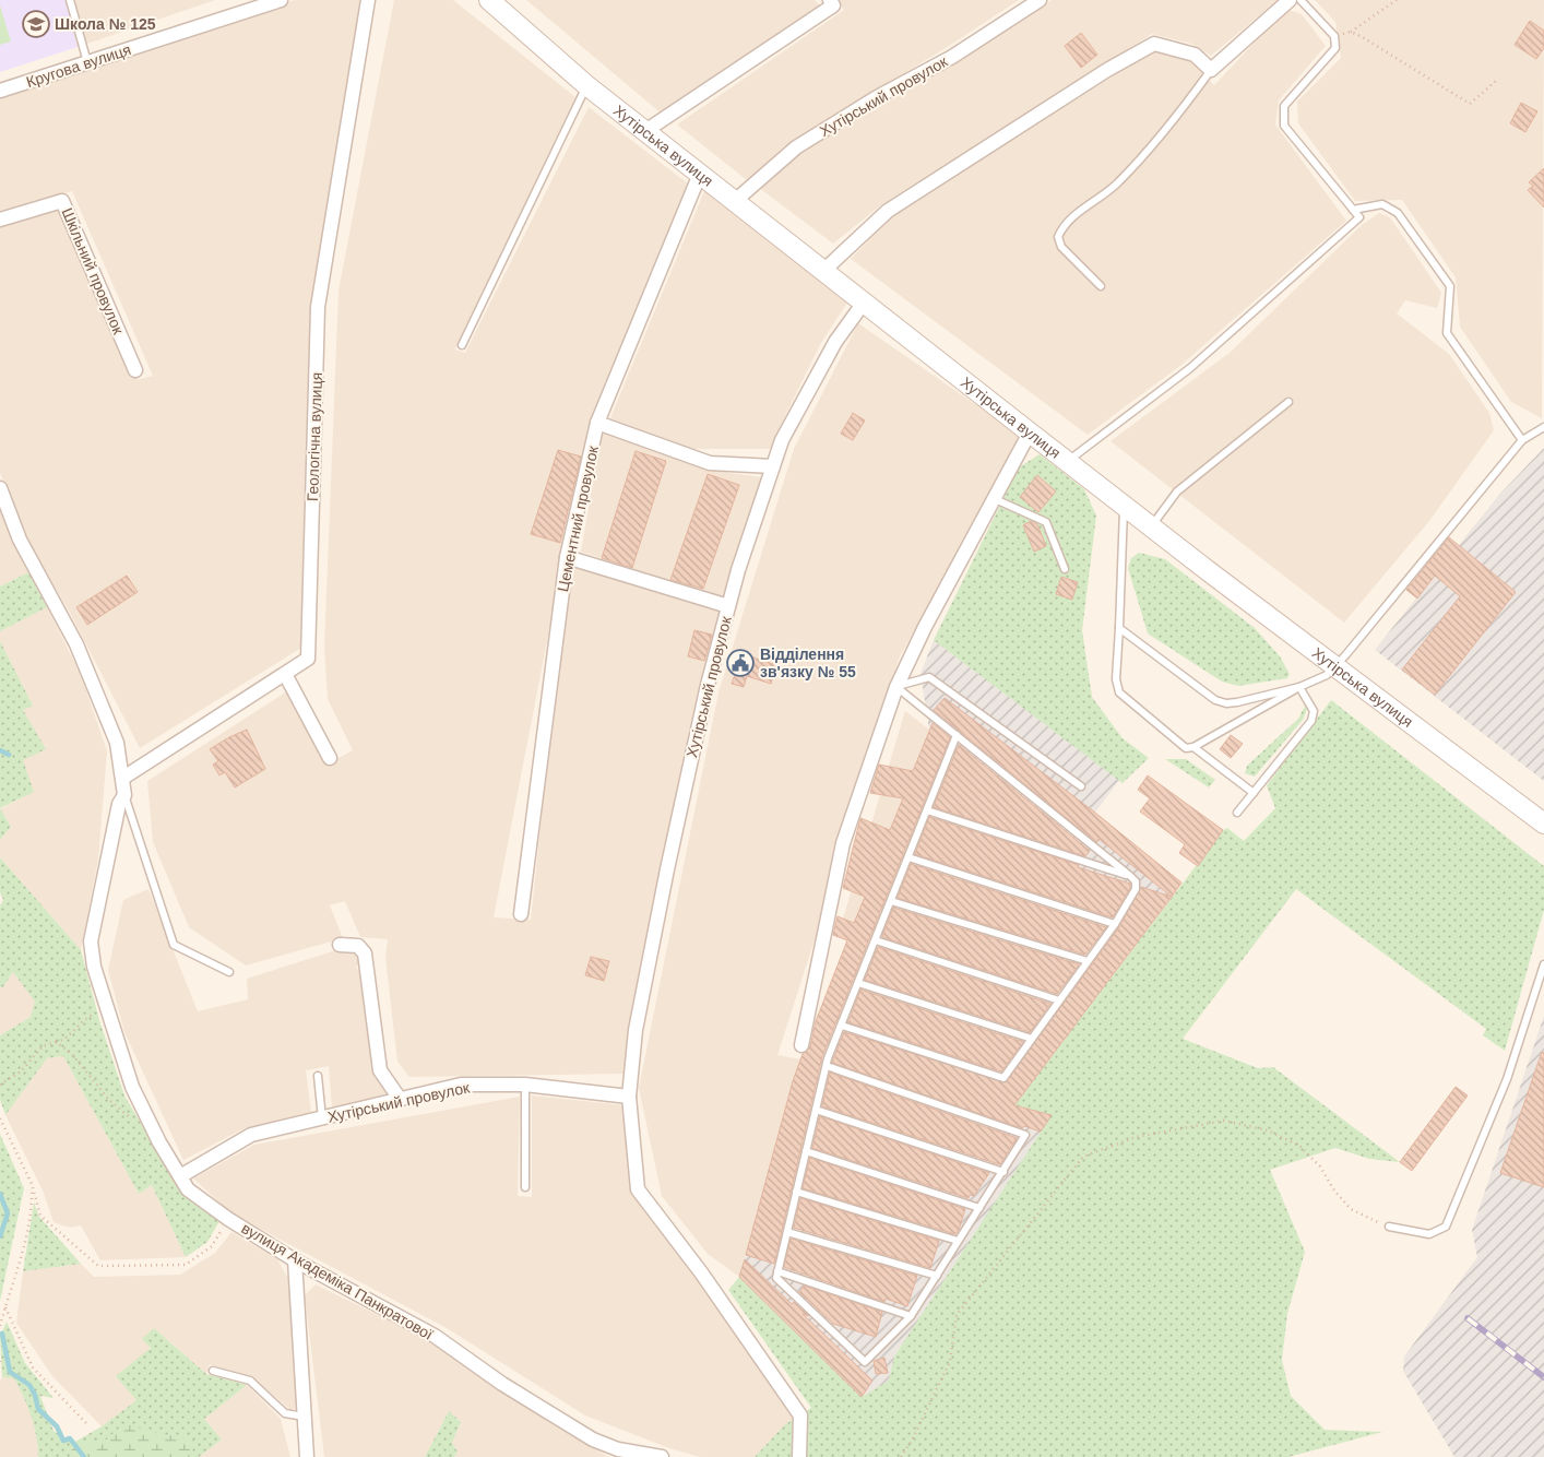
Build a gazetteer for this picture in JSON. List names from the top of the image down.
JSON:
{
  "streets": {
    "main road": ["Хутірська вулиця"],
    "street": [
      "Кругова вулиця",
      "Хутірський провулок",
      "Шкільний провулок",
      "Геологічна вулиця",
      "Цементний провулок",
      "вулиця Академіка Панкратової"
    ]
  },
  "crossings": [
    ["Хутірський провулок", "Хутірська вулиця"],
    ["Хутірський провулок", "вулиця Академіка Панкратової"],
    ["Хутірська вулиця", "Цементний провулок"],
    ["Геологічна вулиця", "вулиця Академіка Панкратової"]
  ],
  "places": {
    "school or university": ["Школа № 125"],
    "public building": ["Відділення зв'язку № 55"]
  }
}
